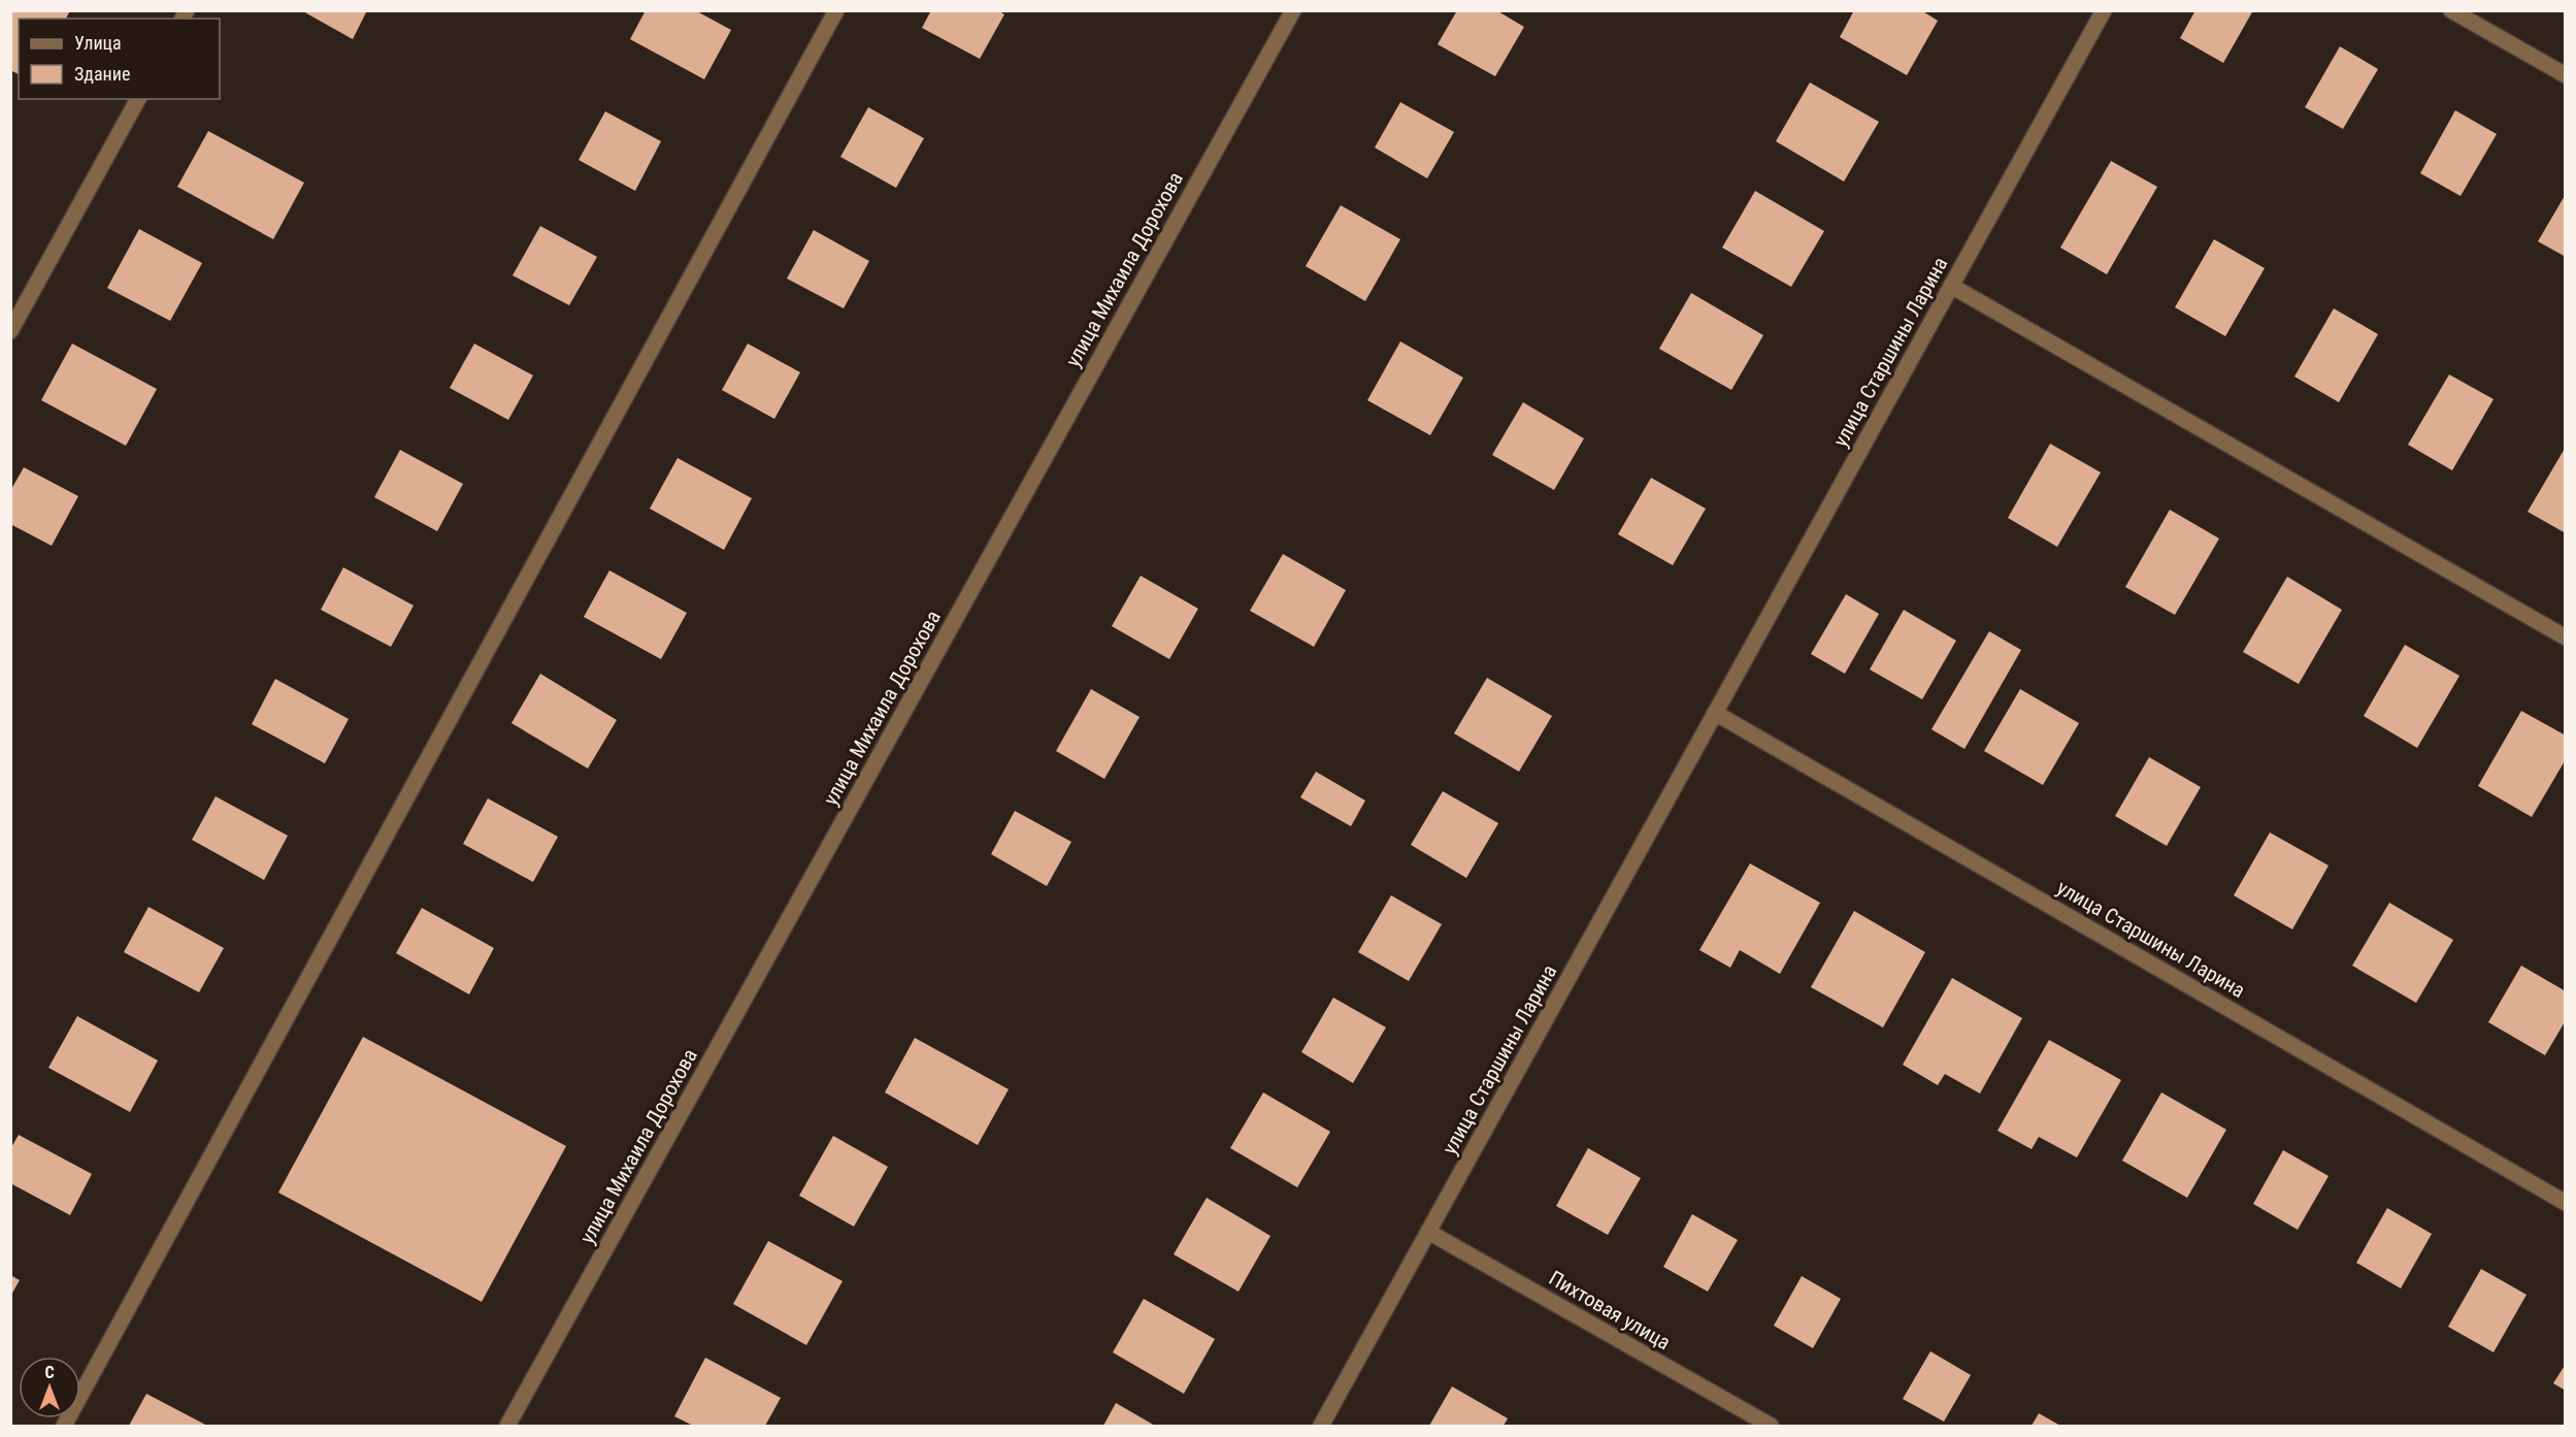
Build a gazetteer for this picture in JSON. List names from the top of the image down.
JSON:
{
  "streets": {
    "street": ["улица Михаила Дорохова", "улица Старшины Ларина", "Пихтовая улица"]
  },
  "crossings": [
    ["улица Старшины Ларина", "Пихтовая улица"]
  ],
  "legend": ["Улица", "Здание"],
  "north": "top"
}
